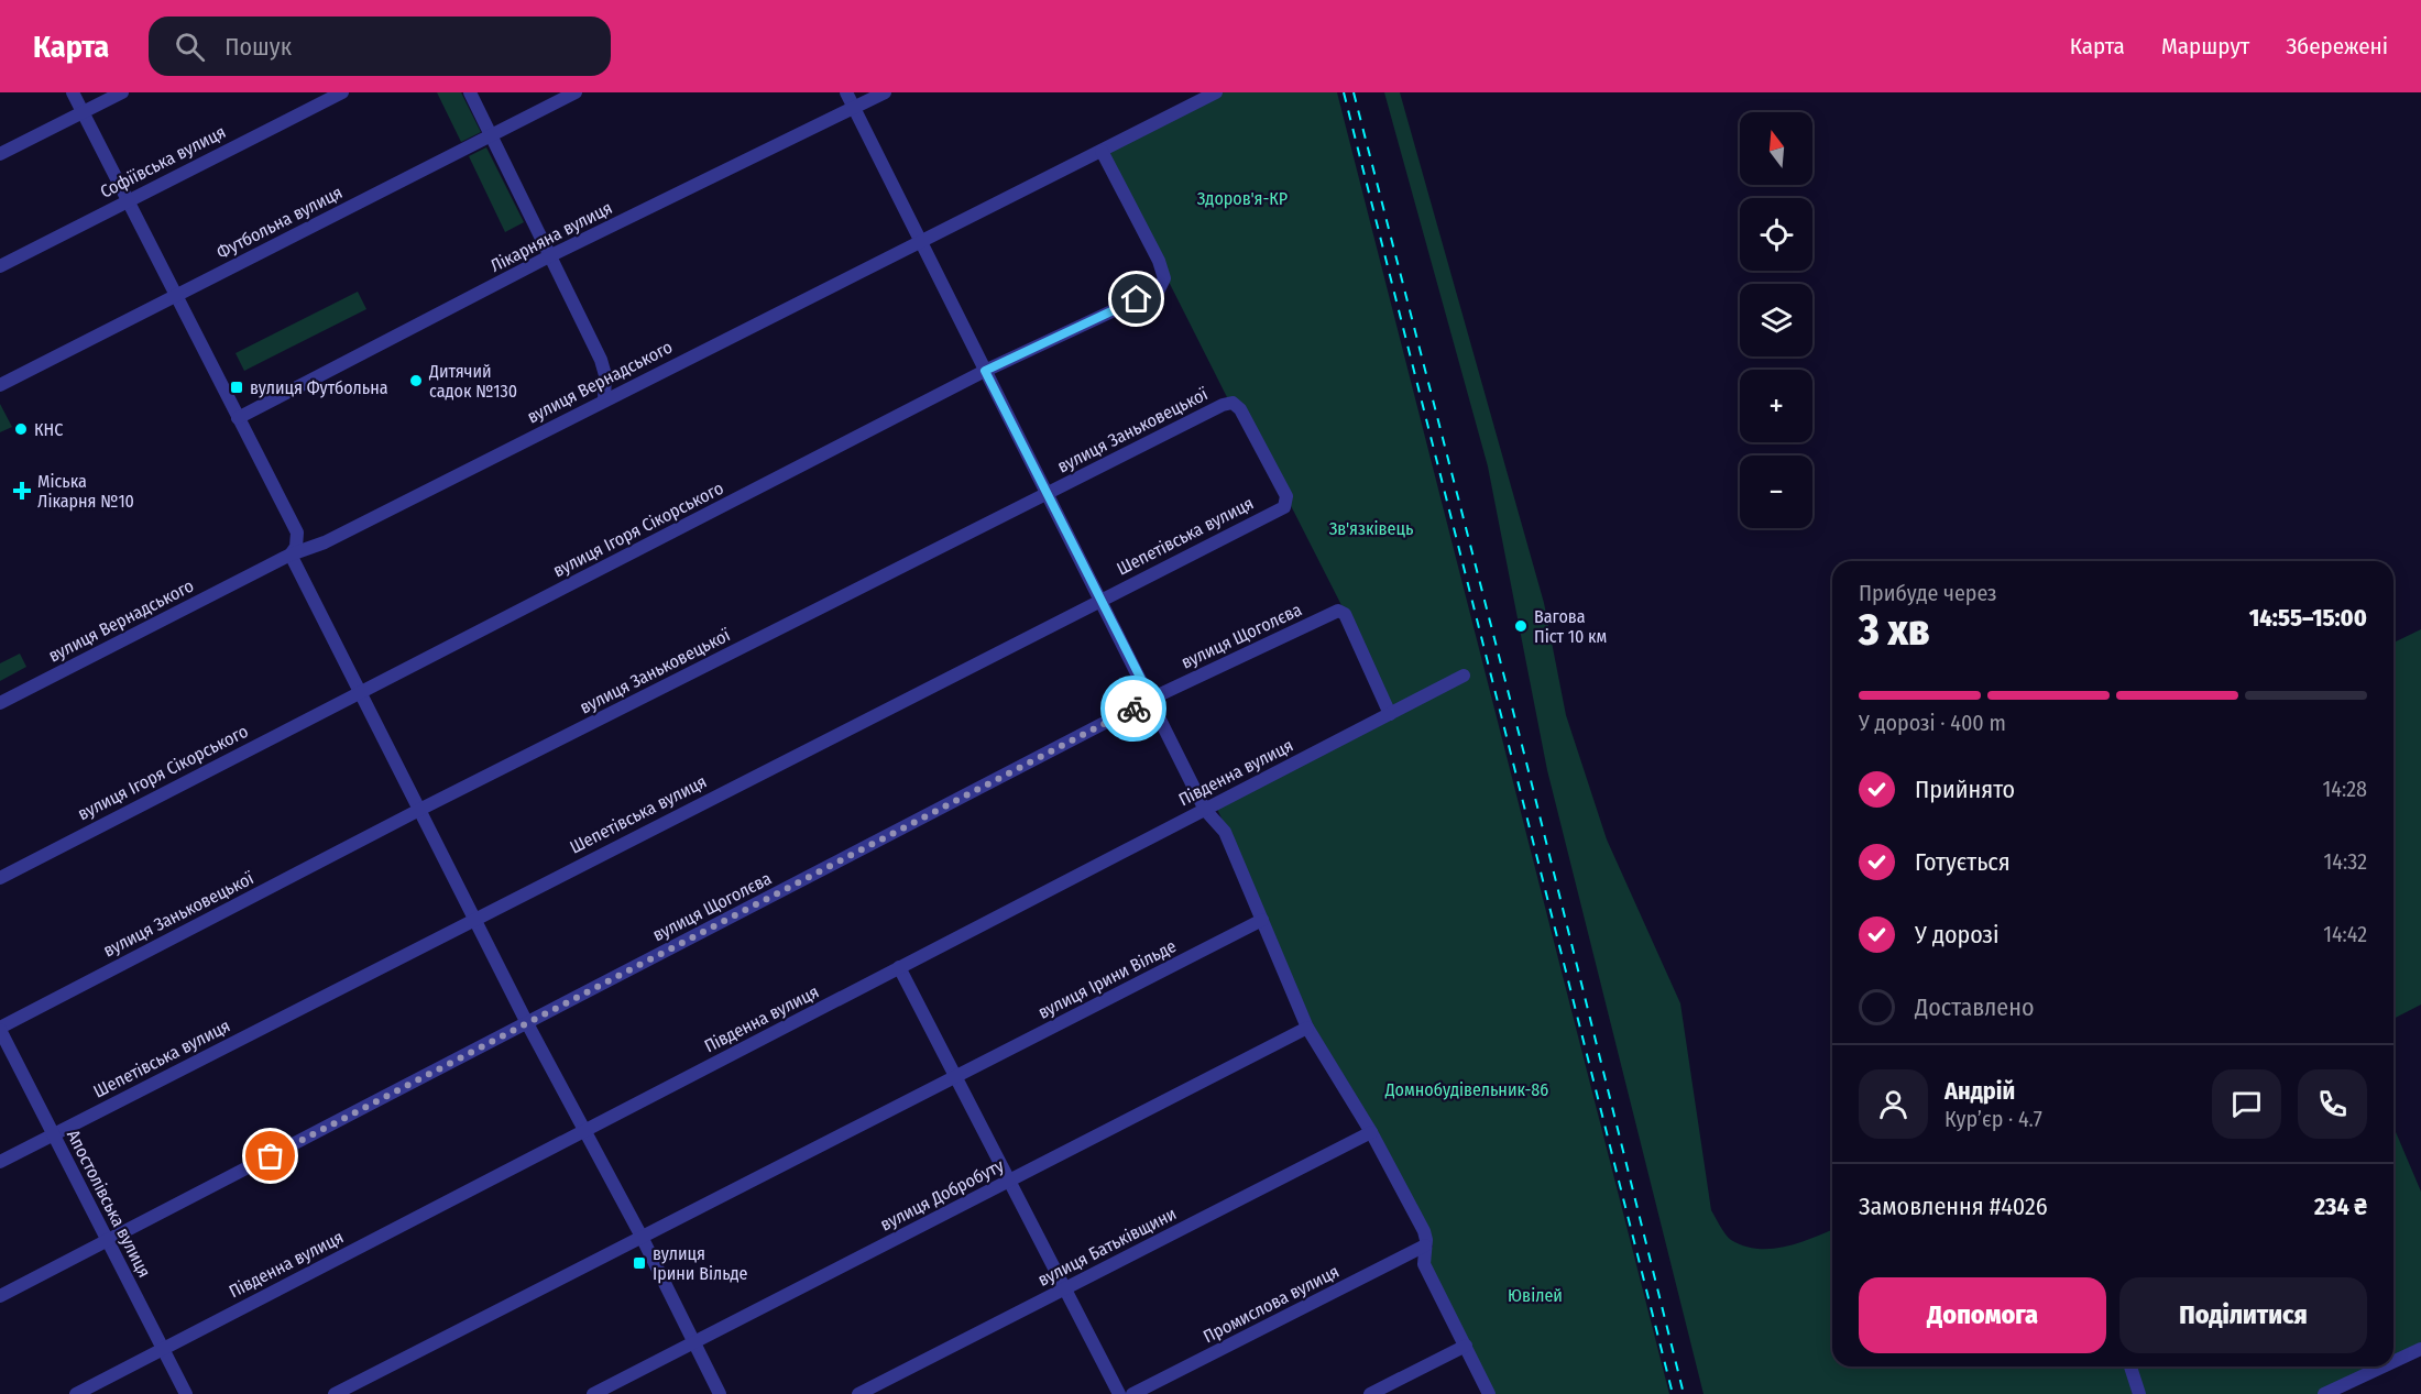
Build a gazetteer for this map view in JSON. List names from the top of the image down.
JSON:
{
  "streets": {
    "street": [
      "Софіївська вулиця",
      "Футбольна вулиця",
      "Лікарняна вулиця",
      "вулиця Вернадського",
      "вулиця Заньковецької",
      "вулиця Ігоря Сікорського",
      "Шепетівська вулиця",
      "вулиця Щоголєва",
      "Південна вулиця",
      "вулиця Ірини Вільде",
      "вулиця Добробуту",
      "Апостолівська вулиця",
      "вулиця Батьківщини",
      "Промислова вулиця"
    ]
  },
  "crossings": [
    ["вулиця Вернадського", "вулиця Ігоря Сікорського"],
    ["вулиця Заньковецької", "Шепетівська вулиця"],
    ["вулиця Заньковецької", "Апостолівська вулиця"],
    ["Шепетівська вулиця", "Апостолівська вулиця"],
    ["вулиця Щоголєва", "Південна вулиця"],
    ["вулиця Щоголєва", "Апостолівська вулиця"],
    ["Південна вулиця", "Апостолівська вулиця"]
  ],
  "parks": [
    "Здоров'я-КР",
    "Зв'язківець",
    "Домнобудівельник-86",
    "Ювілей"
  ],
  "places": {
    "other": ["Дитячий садок №130", "КНС", "Вагова Піст 10 км"],
    "transit": ["вулиця Футбольна", "вулиця Ірини Вільде"],
    "health": ["Міська Лікарня №10"]
  },
  "north": "top",
  "page": {
    "header": "Карта",
    "search": "Пошук",
    "nav": ["Карта", "Маршрут", "Збережені"],
    "map_buttons": ["+", "−"],
    "heading": ["3 хв", "Прибуде через", "14:55–15:00"],
    "panel": [
      "Андрій",
      "Кур’єр · 4.7",
      "Замовлення #4026",
      "234 ₴"
    ],
    "bar": "У дорозі · 400 m",
    "list": [
      ["Прийнято", "14:28"],
      ["Готується", "14:32"],
      ["У дорозі", "14:42"],
      "Доставлено"
    ],
    "buttons": ["Допомога", "Поділитися"]
  }
}
